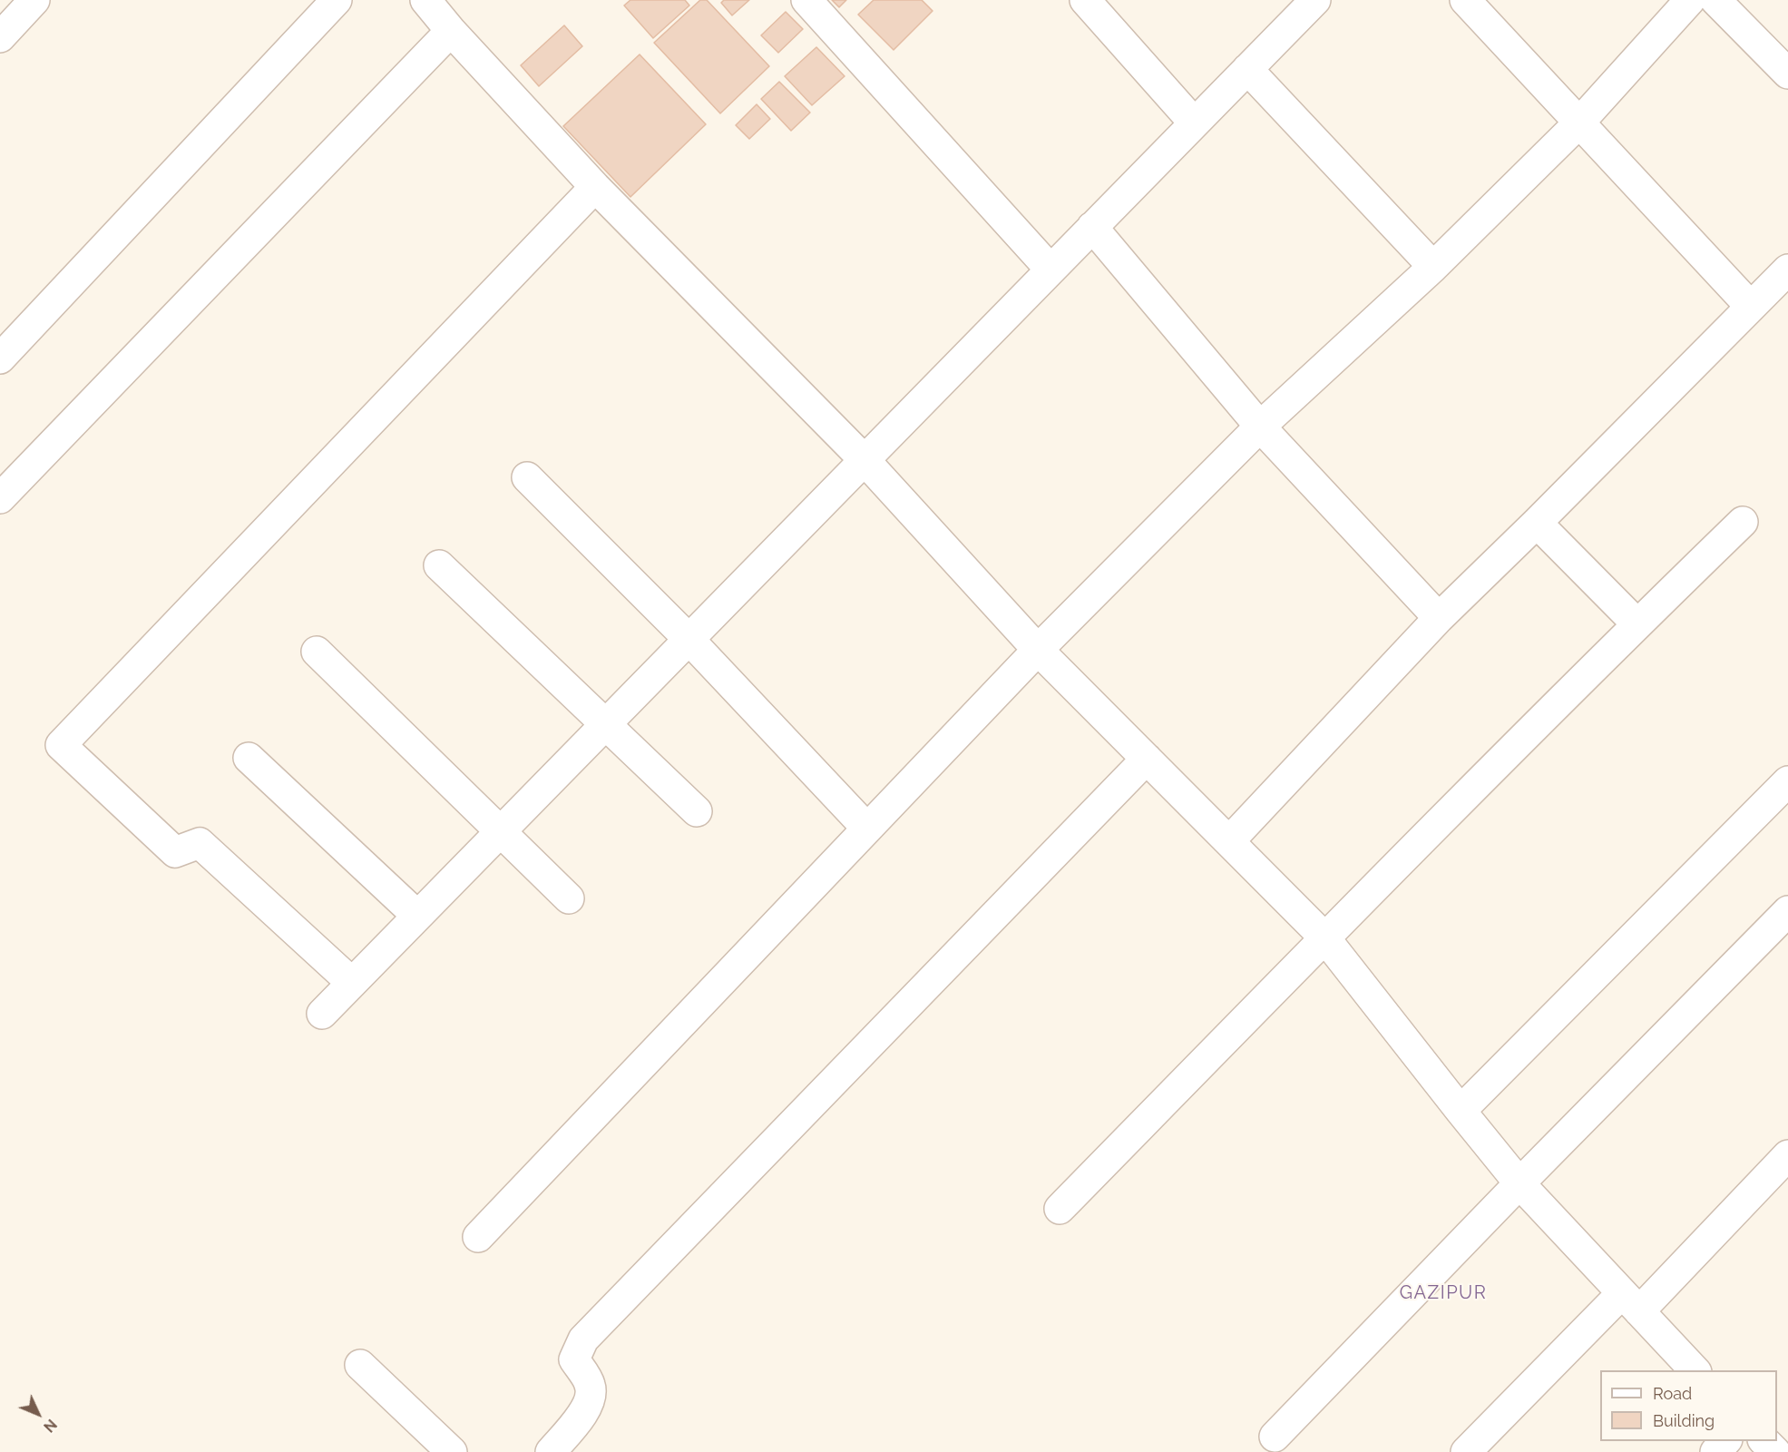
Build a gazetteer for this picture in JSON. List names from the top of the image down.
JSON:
{
  "districts": ["GAZIPUR"],
  "legend": ["Road", "Building"],
  "north": "bottom right"
}
